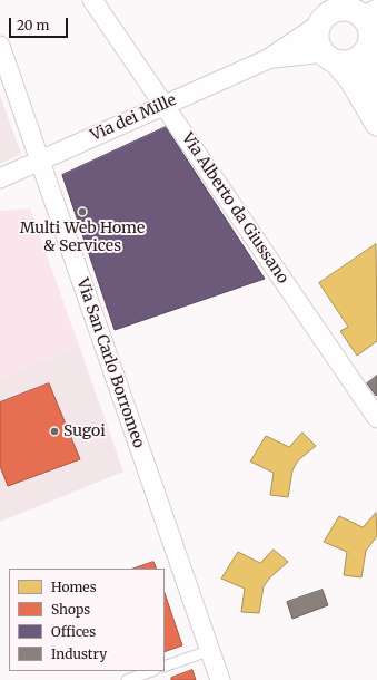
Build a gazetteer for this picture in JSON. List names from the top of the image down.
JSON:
{
  "streets": {
    "street": ["Via dei Mille", "Via Alberto da Giussano", "Via San Carlo Borromeo"]
  },
  "crossings": [
    ["Via dei Mille", "Via Alberto da Giussano"],
    ["Via dei Mille", "Via San Carlo Borromeo"]
  ],
  "places": ["Multi Web Home & Services", "Sugoi"],
  "legend": [
    "Homes",
    "Shops",
    "Offices",
    "Industry"
  ],
  "scale_bar": "20 m"
}
